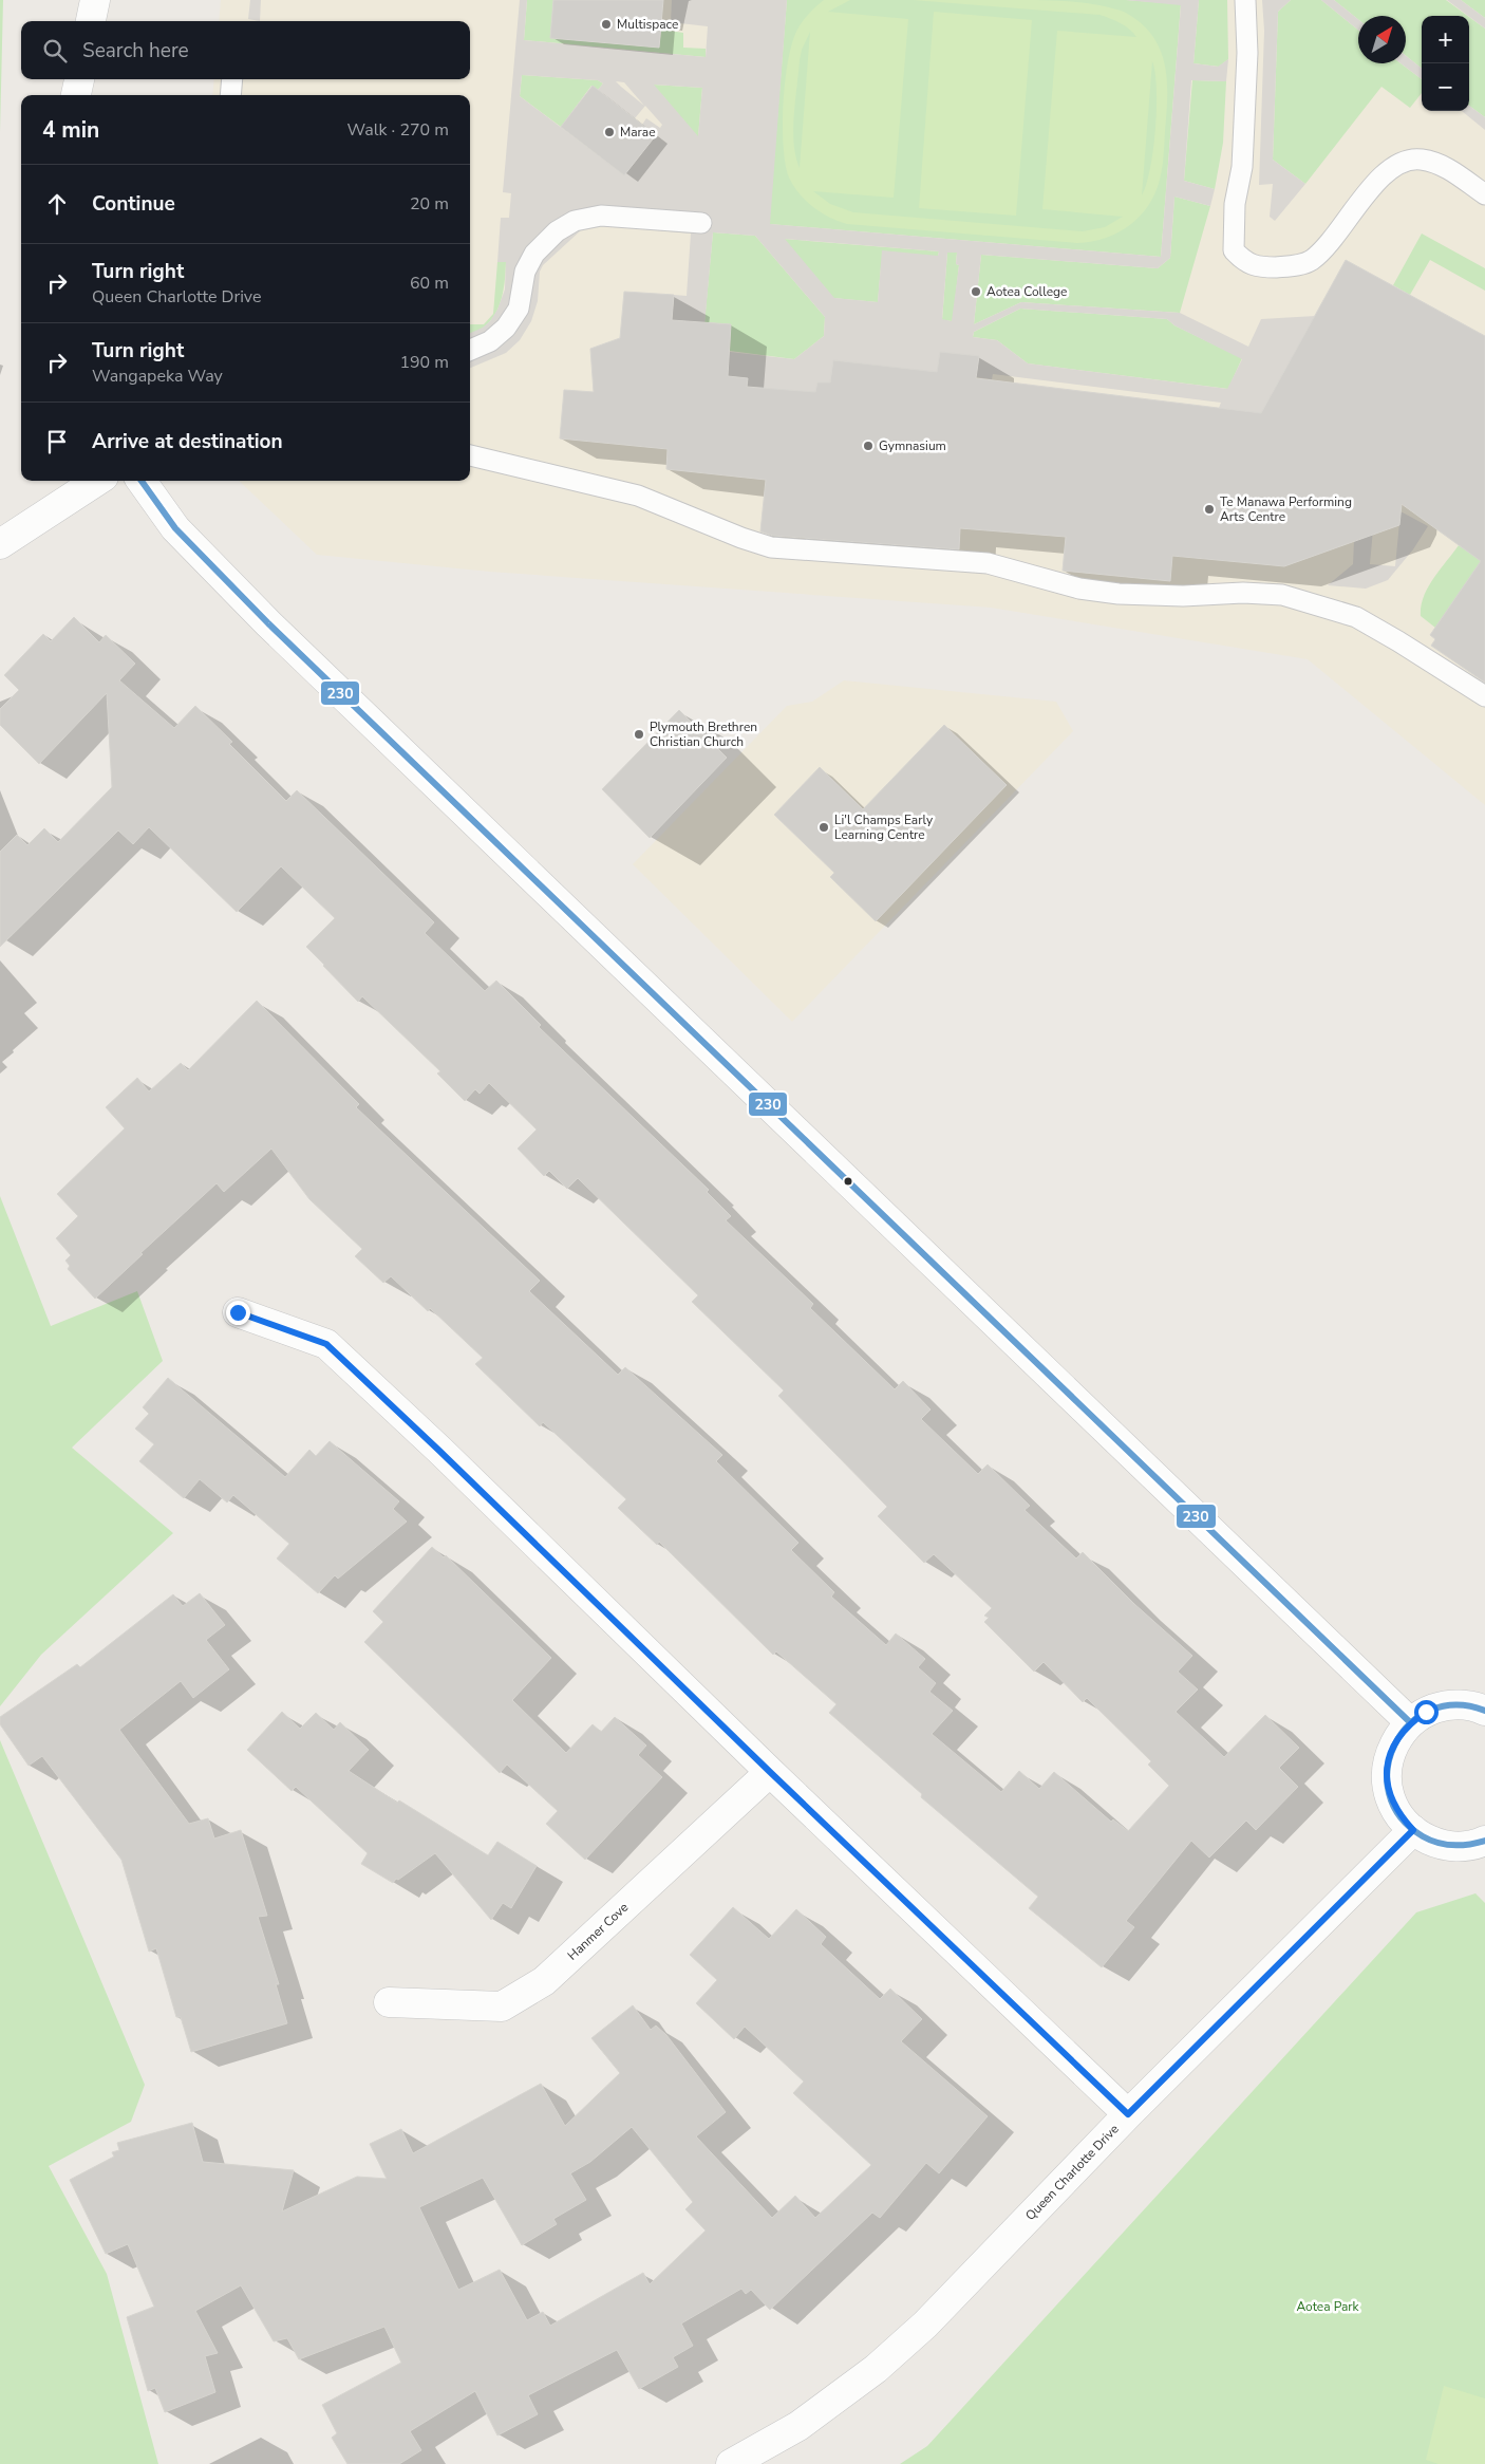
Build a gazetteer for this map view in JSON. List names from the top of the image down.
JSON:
{
  "streets": {
    "street": ["Hanmer Cove", "Queen Charlotte Drive"]
  },
  "parks": ["Aotea Park"],
  "places": [
    "Multispace",
    "Marae",
    "Aotea College",
    "Gymnasium",
    "Te Manawa Performing Arts Centre",
    "Plymouth Brethren Christian Church",
    "Li'l Champs Early Learning Centre"
  ],
  "lines": ["transit line 230"],
  "north": "top right",
  "page": {
    "map_buttons": ["+", "−"],
    "search": "Search here",
    "heading": ["4 min", "Walk · 270 m"],
    "list": [
      ["Continue", "20 m"],
      ["Turn right", "Queen Charlotte Drive", "60 m"],
      ["Turn right", "Wangapeka Way", "190 m"],
      "Arrive at destination"
    ]
  }
}
